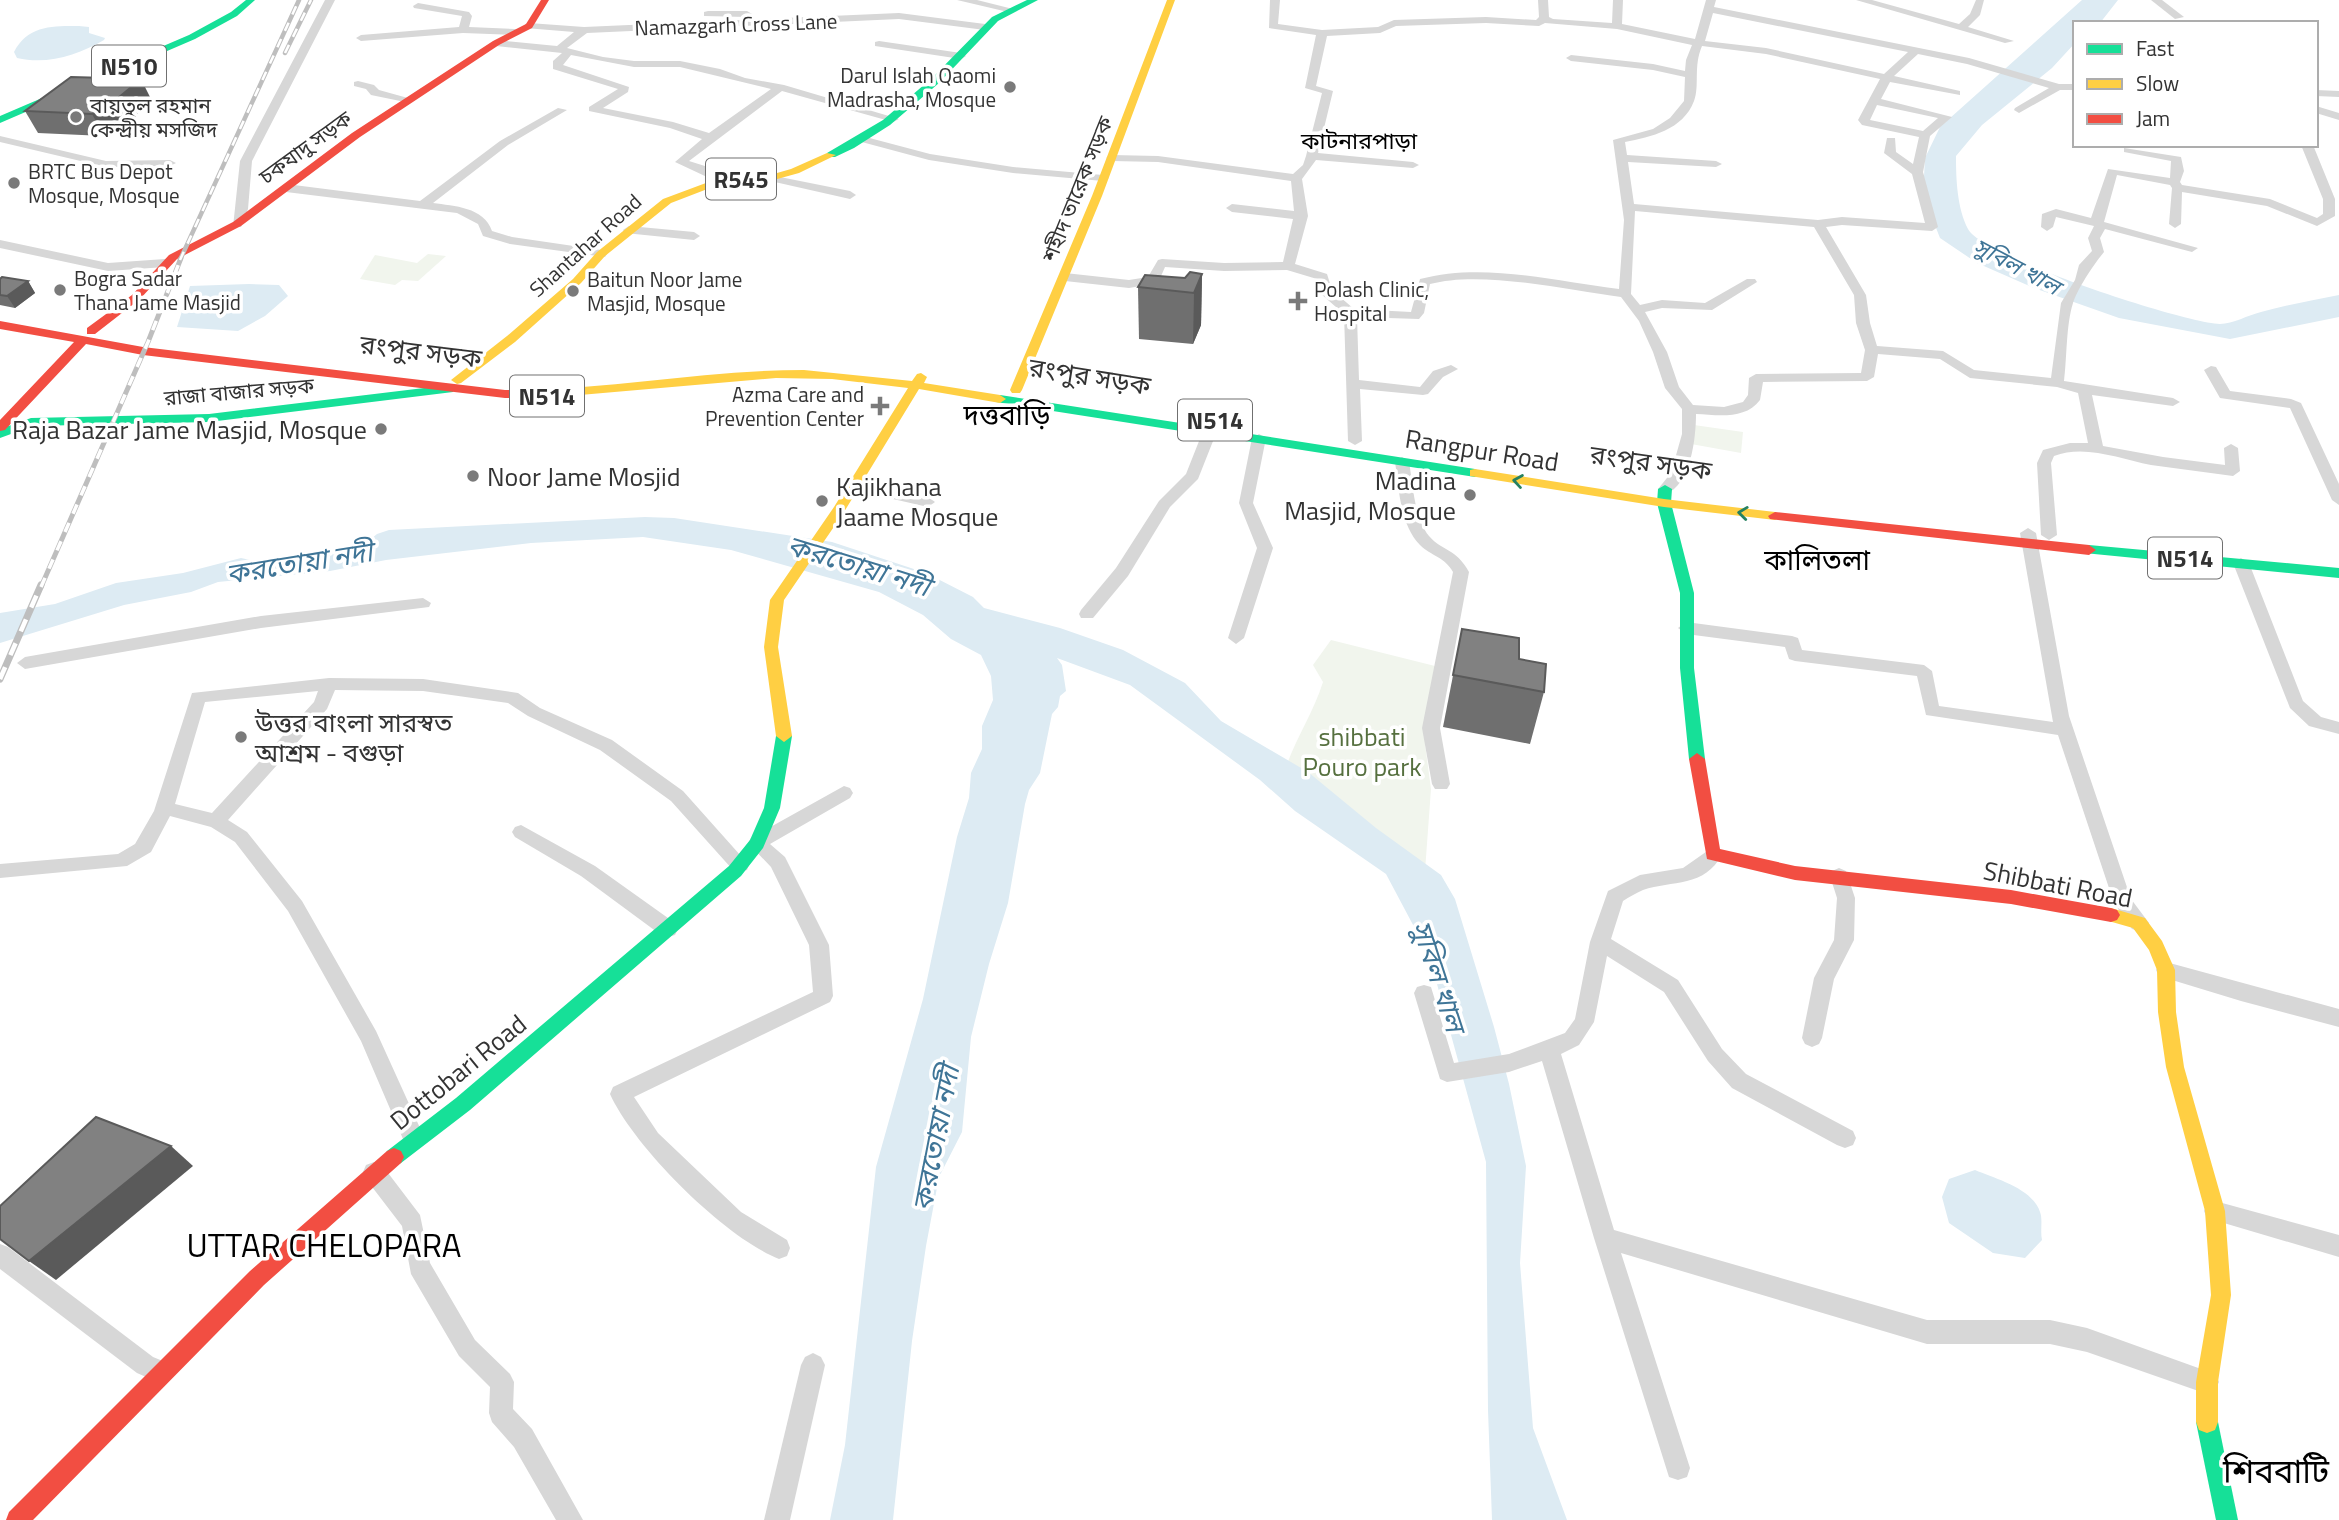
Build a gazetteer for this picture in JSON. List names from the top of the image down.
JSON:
{
  "streets": {
    "main road": [
      "N510",
      "চকযাদু সড়ক",
      "R545",
      "শহীদ তারেক সড়ক",
      "Shantahar Road",
      "রংপুর সড়ক",
      "রাজা বাজার সড়ক",
      "N514",
      "Rangpur Road",
      "Shibbati Road",
      "Dottobari Road"
    ],
    "street": ["Namazgarh Cross Lane"]
  },
  "crossings": [
    ["Namazgarh Cross Lane", "চকযাদু সড়ক"],
    ["Namazgarh Cross Lane", "Shantahar Road"],
    ["চকযাদু সড়ক", "রংপুর সড়ক"],
    ["শহীদ তারেক সড়ক", "রংপুর সড়ক"],
    ["শহীদ তারেক সড়ক", "Rangpur Road"],
    ["Shantahar Road", "রংপুর সড়ক"],
    ["Shantahar Road", "রাজা বাজার সড়ক"],
    ["রংপুর সড়ক", "রাজা বাজার সড়ক"],
    ["রংপুর সড়ক", "Rangpur Road"]
  ],
  "one_way": ["Rangpur Road"],
  "districts": [
    "কাটনারপাড়া",
    "দত্তবাড়ি",
    "কালিতলা",
    "UTTAR CHELOPARA",
    "শিববাটি"
  ],
  "water": ["সুবিল খাল", "করতোয়া নদী"],
  "parks": ["shibbati Pouro park"],
  "places": {
    "other": [
      "Darul Islah Qaomi Madrasha, Mosque",
      "বায়তুল রহমান কেন্দ্রীয় মসজিদ",
      "BRTC Bus Depot Mosque, Mosque",
      "Bogra Sadar Thana Jame Masjid",
      "Baitun Noor Jame Masjid, Mosque",
      "Raja Bazar Jame Masjid, Mosque",
      "Noor Jame Mosjid",
      "Madina Masjid, Mosque",
      "Kajikhana Jaame Mosque",
      "উত্তর বাংলা সারস্বত আশ্রম - বগুড়া"
    ],
    "health": ["Polash Clinic, Hospital", "Azma Care and Prevention Center"]
  },
  "legend": ["Fast", "Slow", "Jam"]
}
